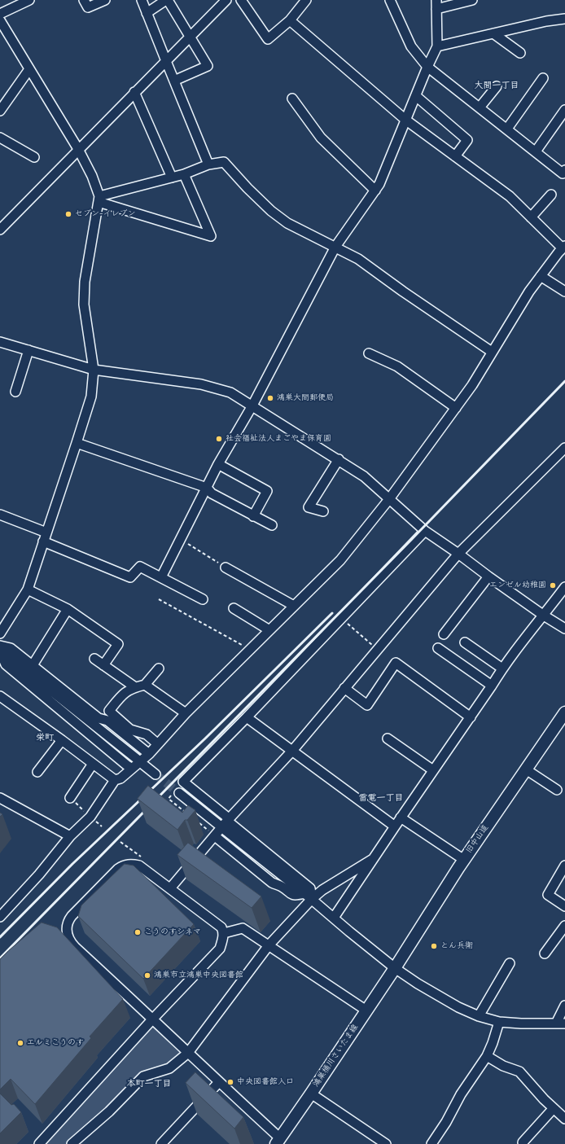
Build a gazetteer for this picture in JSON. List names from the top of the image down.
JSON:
{
  "streets": {
    "main road": ["旧中山道", "鴻巣桶川さいたま線"]
  },
  "crossings": [
    ["旧中山道", "鴻巣桶川さいたま線"]
  ],
  "districts": [
    "大間一丁目",
    "栄町",
    "雷電一丁目",
    "本町一丁目"
  ],
  "places": [
    "セブン-イレブン",
    "鴻巣大間郵便局",
    "社会福祉法人まごやま保育園",
    "エンゼル幼稚園",
    "こうのすシネマ",
    "とん兵衛",
    "鴻巣市立鴻巣中央図書館",
    "エルミこうのす",
    "中央図書館入口"
  ]
}
